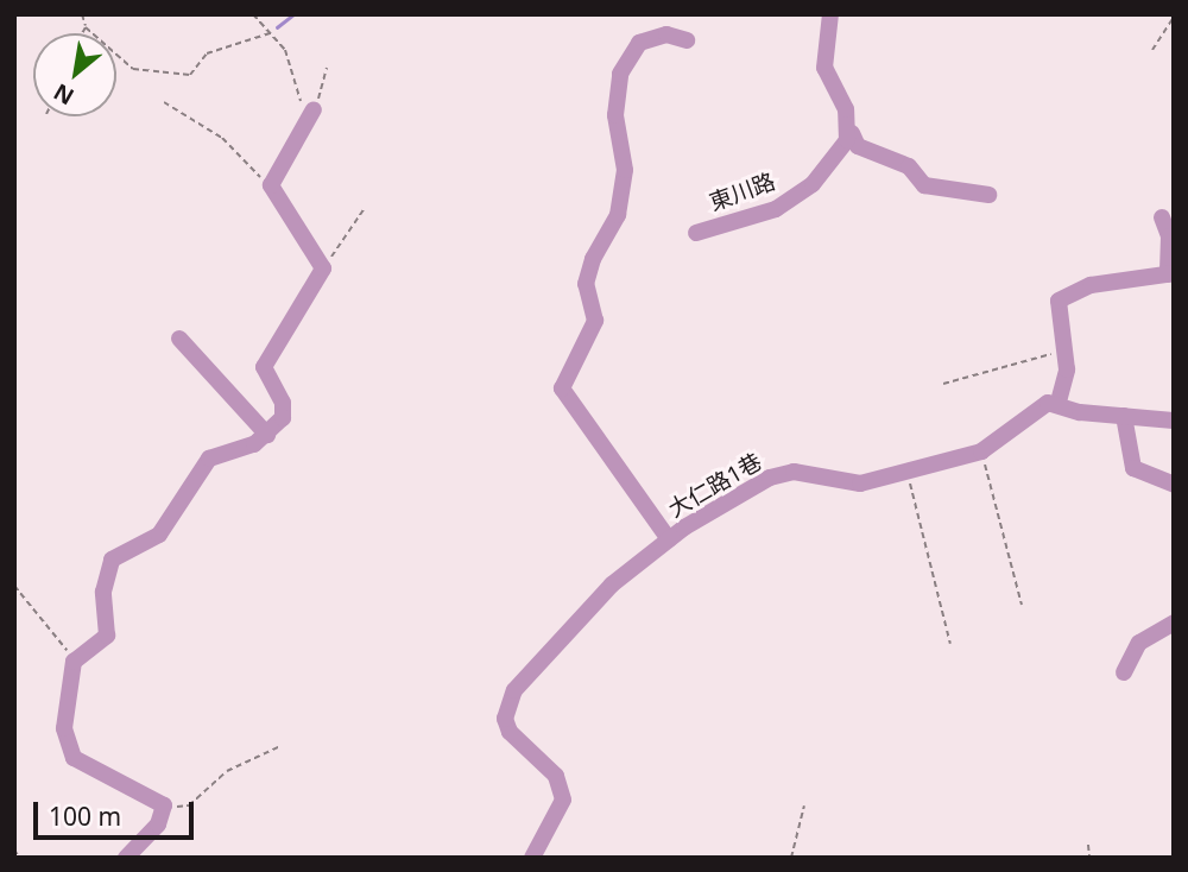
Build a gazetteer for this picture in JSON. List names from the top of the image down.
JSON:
{
  "streets": {
    "lane": ["東川路", "大仁路1巷"]
  },
  "scale_bar": "100 m",
  "north": "bottom left"
}
